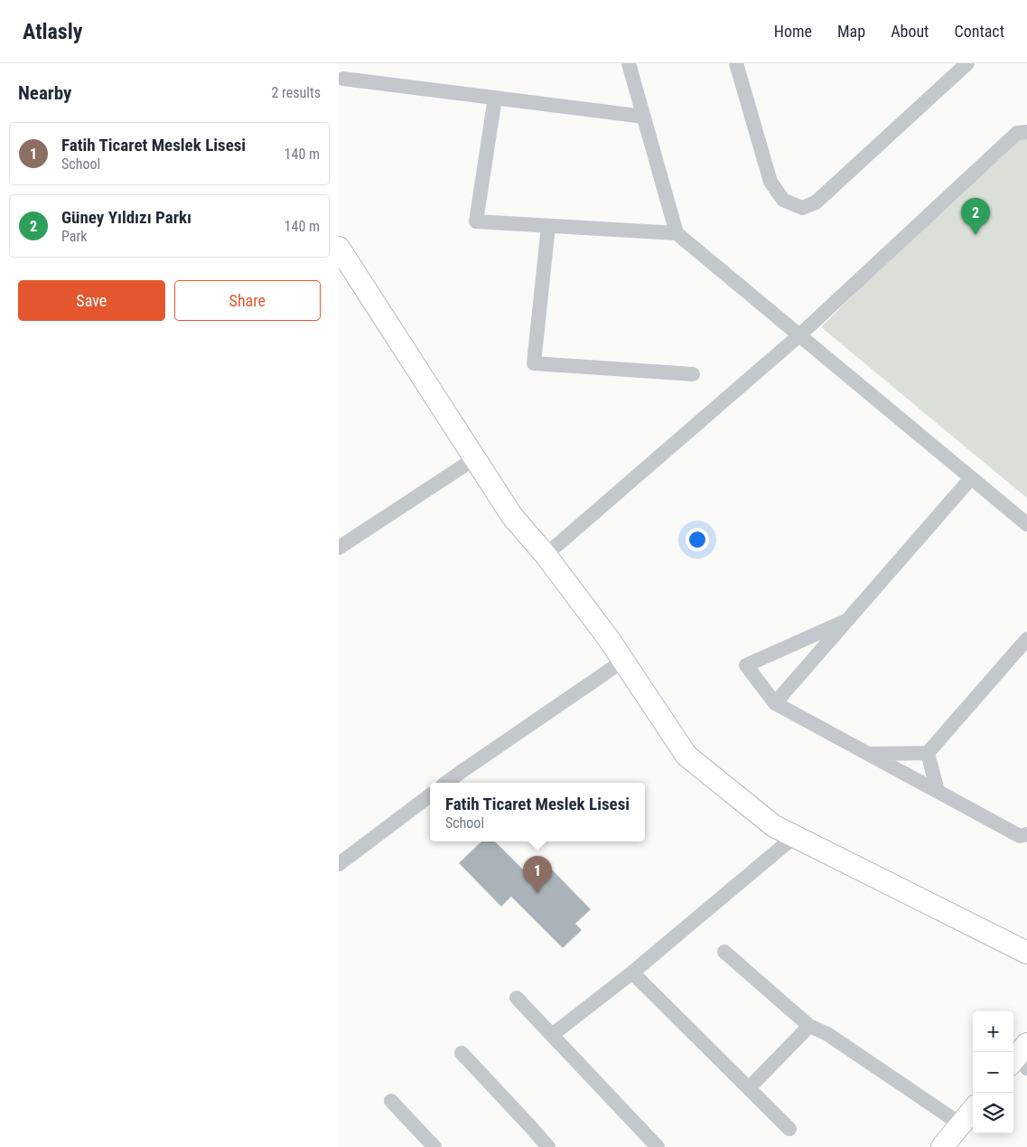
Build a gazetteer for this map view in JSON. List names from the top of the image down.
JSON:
{
  "page": {
    "header": "Atlasly",
    "nav": [
      "Home",
      "Map",
      "About",
      "Contact"
    ],
    "heading": ["Nearby", "2 results"],
    "list": [
      {
        "mark": "1",
        "name": "Fatih Ticaret Meslek Lisesi",
        "note": "School",
        "value": "140 m"
      },
      {
        "mark": "2",
        "name": "Güney Yıldızı Parkı",
        "note": "Park",
        "value": "140 m"
      }
    ],
    "pins": ["2", "1"],
    "buttons": ["Save", "Share"],
    "popup": ["Fatih Ticaret Meslek Lisesi", "School"],
    "map_buttons": ["+", "−"]
  }
}
